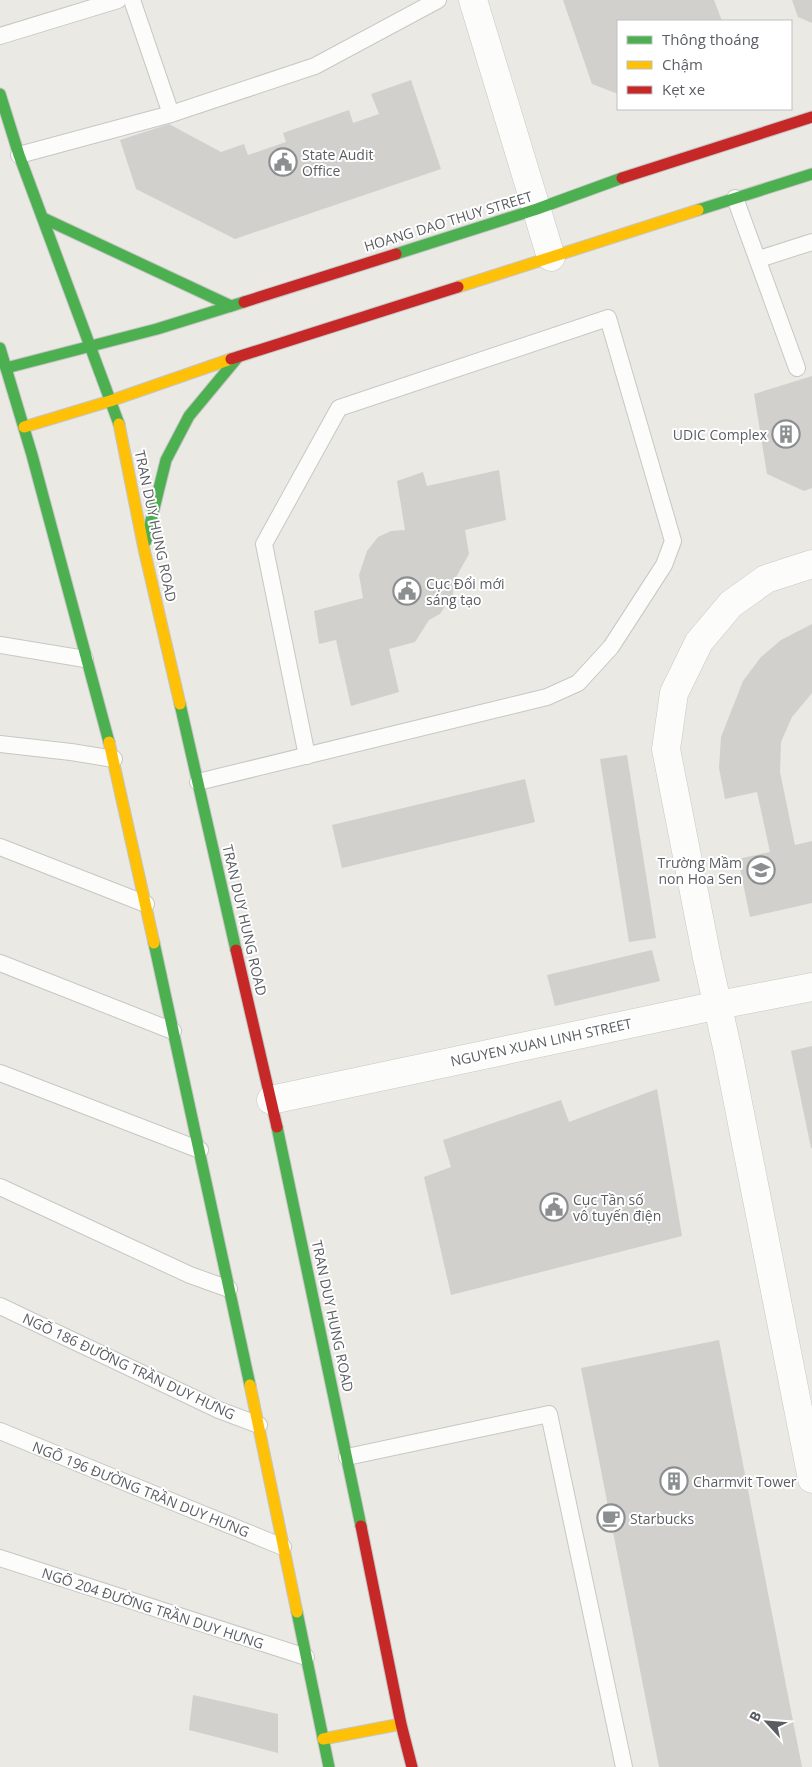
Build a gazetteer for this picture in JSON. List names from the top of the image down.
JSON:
{
  "streets": {
    "main road": ["HOANG DAO THUY STREET", "TRAN DUY HUNG ROAD"],
    "street": ["NGUYEN XUAN LINH STREET"],
    "lane": ["NGÕ 186 ĐƯỜNG TRẦN DUY HƯNG", "NGÕ 196 ĐƯỜNG TRẦN DUY HƯNG", "NGÕ 204 ĐƯỜNG TRẦN DUY HƯNG"]
  },
  "crossings": [
    ["HOANG DAO THUY STREET", "TRAN DUY HUNG ROAD"],
    ["TRAN DUY HUNG ROAD", "NGUYEN XUAN LINH STREET"]
  ],
  "places": {
    "public building": ["State Audit Office", "Cục Đổi mới sáng tạo", "Cục Tần số vô tuyến điện"],
    "building": ["UDIC Complex", "Charmvit Tower"],
    "school or university": ["Trường Mầm non Hoa Sen"],
    "cafe": ["Starbucks"]
  },
  "legend": ["Thông thoáng", "Chậm", "Kẹt xe"],
  "north": "top left"
}
